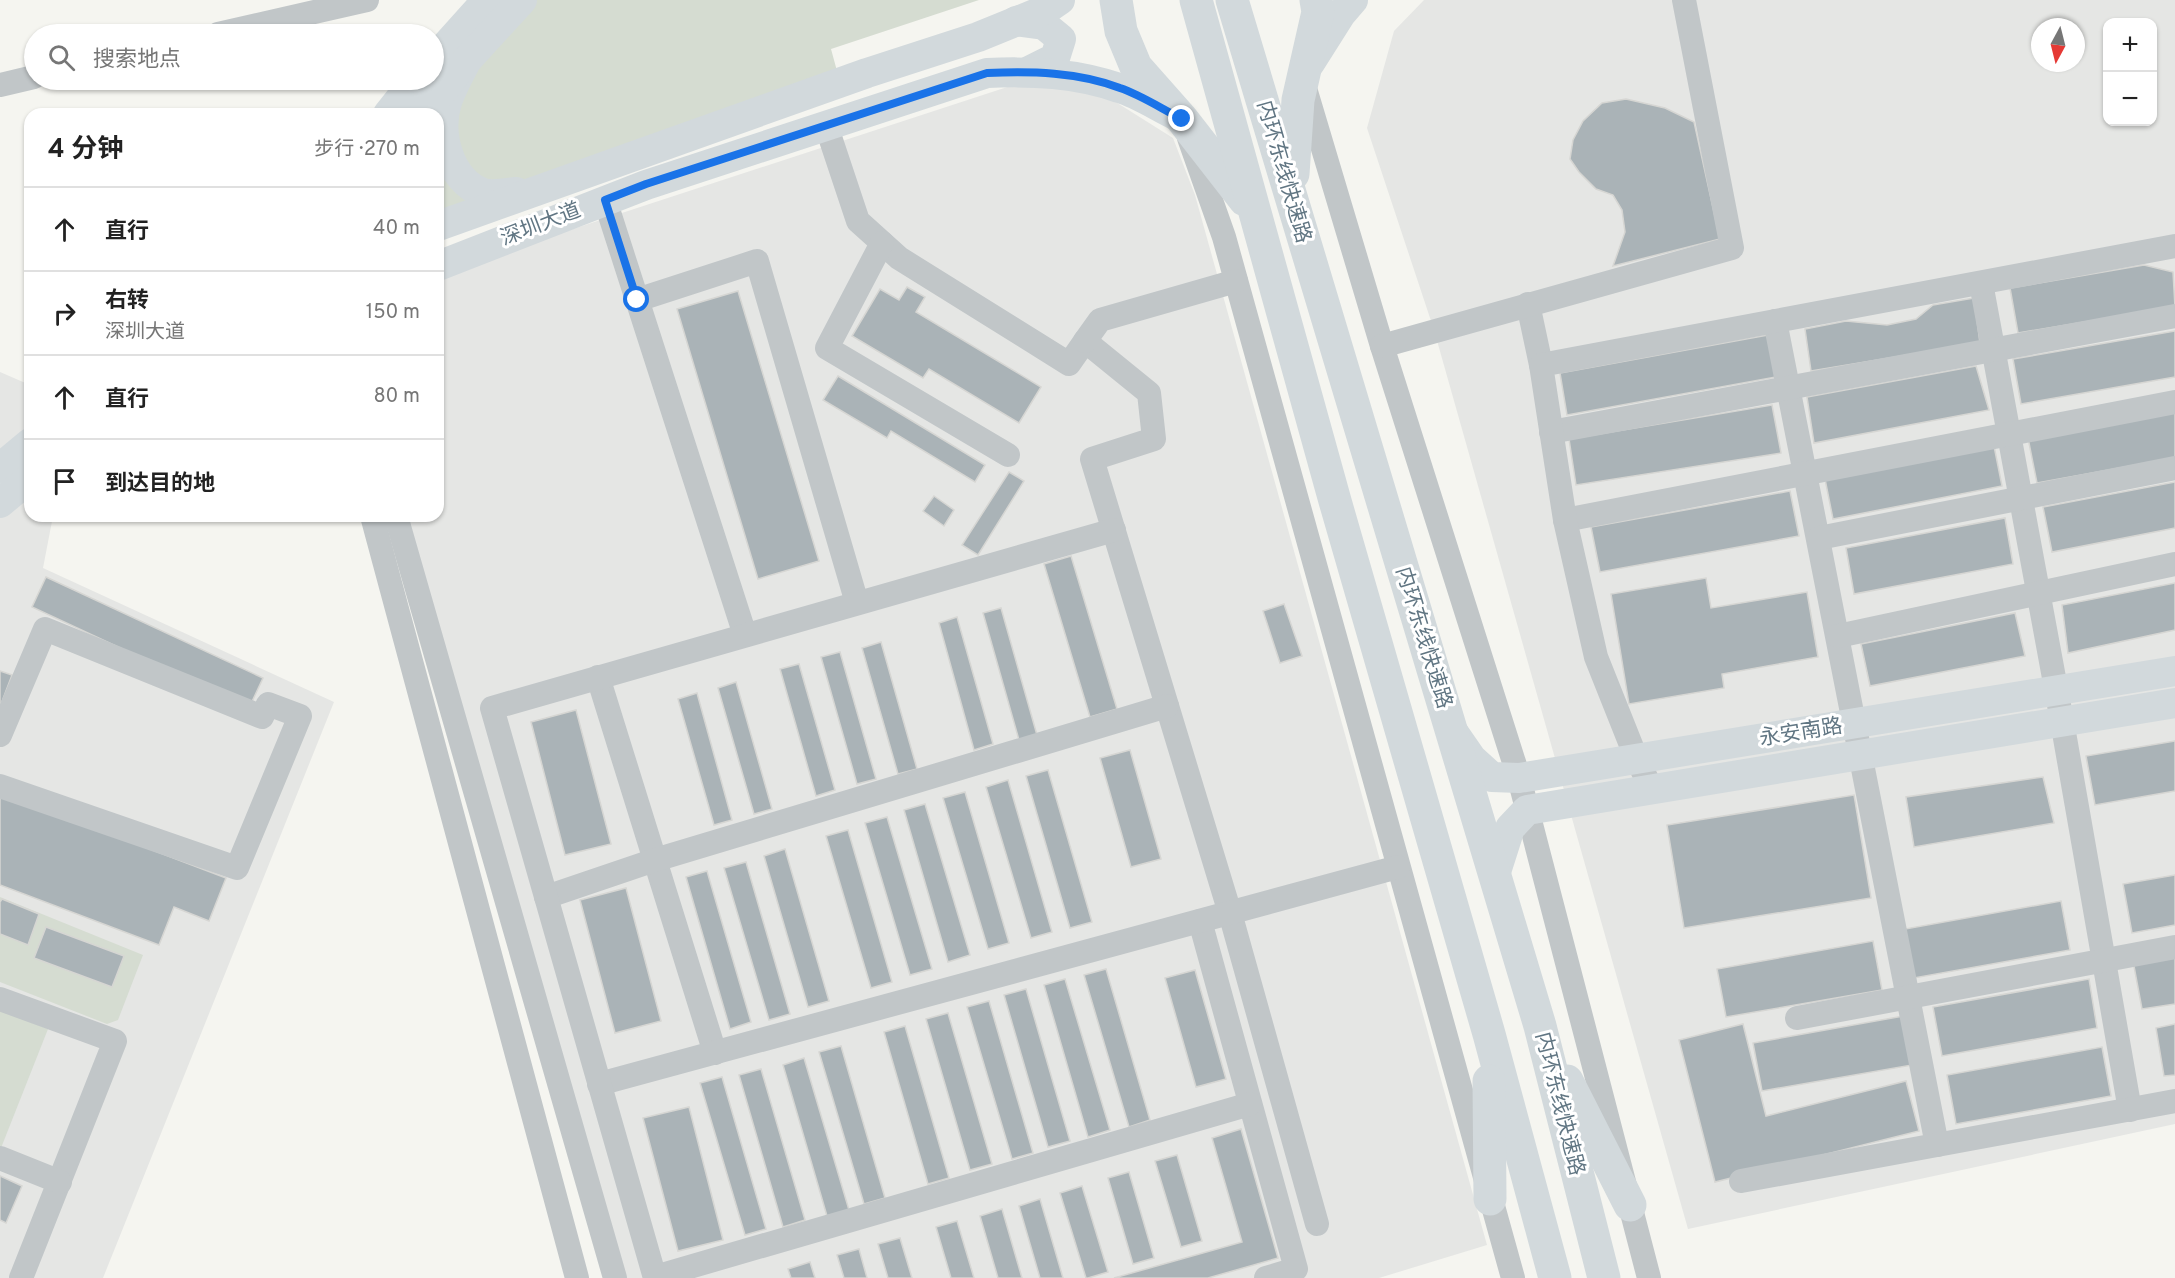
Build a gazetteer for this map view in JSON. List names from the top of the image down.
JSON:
{
  "streets": {
    "highway": ["内环东线快速路"],
    "main road": ["深圳大道", "永安南路"]
  },
  "crossings": [
    ["内环东线快速路", "永安南路"]
  ],
  "north": "bottom",
  "page": {
    "map_buttons": ["+", "−"],
    "search": "搜索地点",
    "heading": ["4 分钟", "步行 · 270 m"],
    "list": [
      ["直行", "40 m"],
      ["右转", "深圳大道", "150 m"],
      ["直行", "80 m"],
      "到达目的地"
    ]
  }
}
